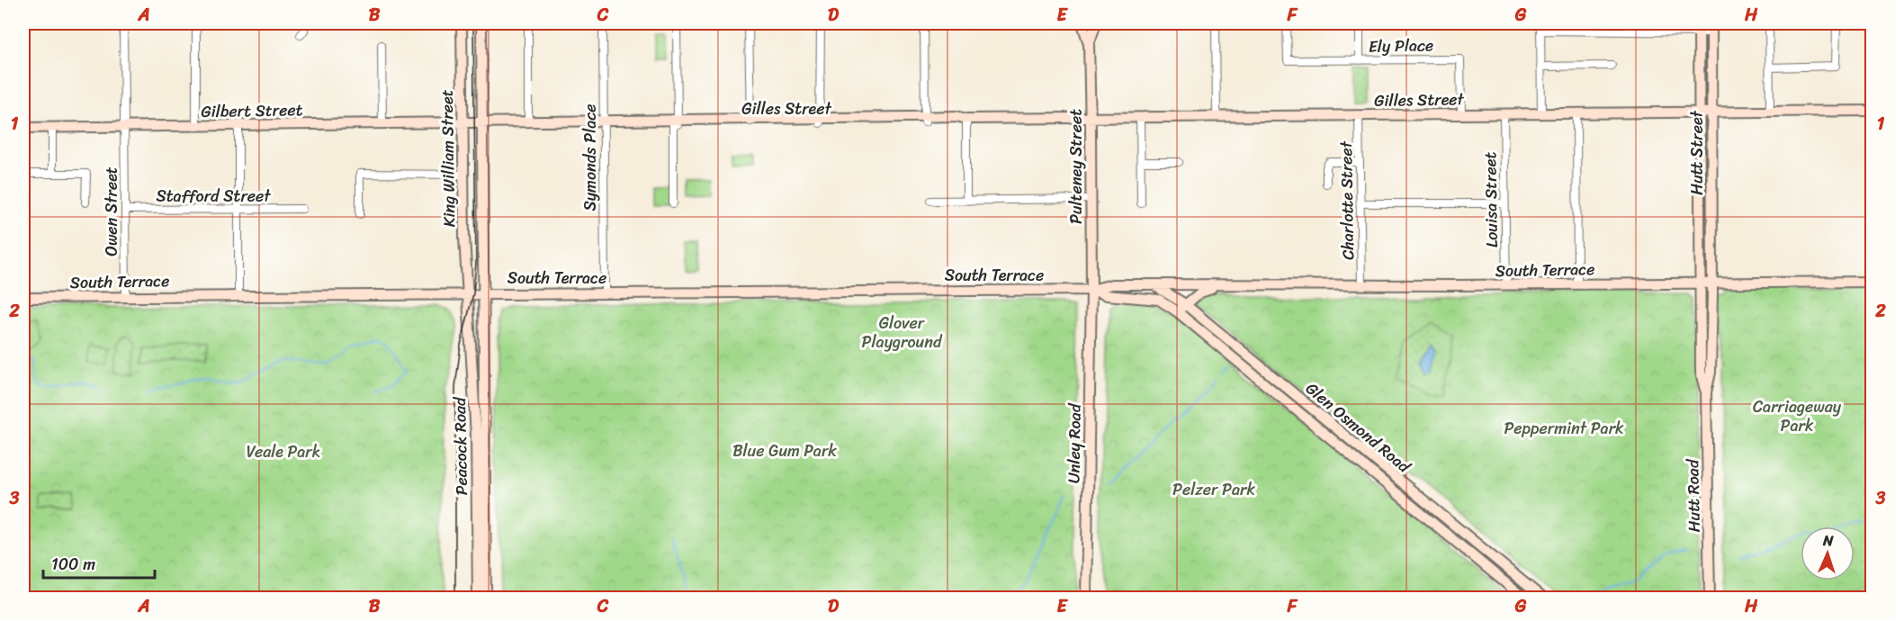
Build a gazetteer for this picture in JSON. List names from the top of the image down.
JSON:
{
  "streets": {
    "main road": [
      "Gilles Street",
      "Gilbert Street",
      "Hutt Street",
      "King William Street",
      "Pulteney Street",
      "South Terrace",
      "Glen Osmond Road",
      "Unley Road",
      "Peacock Road",
      "Hutt Road"
    ],
    "street": [
      "Ely Place",
      "Symonds Place",
      "Stafford Street",
      "Louisa Street",
      "Charlotte Street",
      "Owen Street"
    ]
  },
  "crossings": [
    ["Ely Place", "Gilles Street"],
    ["Gilles Street", "Gilbert Street"],
    ["Gilles Street", "Hutt Street"],
    ["Gilles Street", "Symonds Place"],
    ["Gilles Street", "King William Street"],
    ["Gilles Street", "Pulteney Street"],
    ["Gilles Street", "Louisa Street"],
    ["Gilles Street", "Charlotte Street"],
    ["Gilbert Street", "King William Street"],
    ["Gilbert Street", "Owen Street"],
    ["Hutt Street", "South Terrace"],
    ["Hutt Street", "Hutt Road"],
    ["Symonds Place", "South Terrace"],
    ["King William Street", "South Terrace"],
    ["King William Street", "Peacock Road"],
    ["Pulteney Street", "South Terrace"],
    ["Pulteney Street", "Unley Road"],
    ["Stafford Street", "Owen Street"],
    ["Louisa Street", "South Terrace"],
    ["Charlotte Street", "South Terrace"],
    ["Owen Street", "South Terrace"],
    ["South Terrace", "Glen Osmond Road"],
    ["South Terrace", "Unley Road"],
    ["South Terrace", "Peacock Road"],
    ["South Terrace", "Hutt Road"]
  ],
  "parks": [
    "Glover Playground",
    "Carriageway Park",
    "Peppermint Park",
    "Blue Gum Park",
    "Veale Park",
    "Pelzer Park"
  ],
  "scale_bar": "100 m",
  "north": "top",
  "grid": {
    "columns": [
      "A",
      "B",
      "C",
      "D",
      "E",
      "F",
      "G",
      "H"
    ],
    "rows": ["1", "2", "3"]
  }
}
